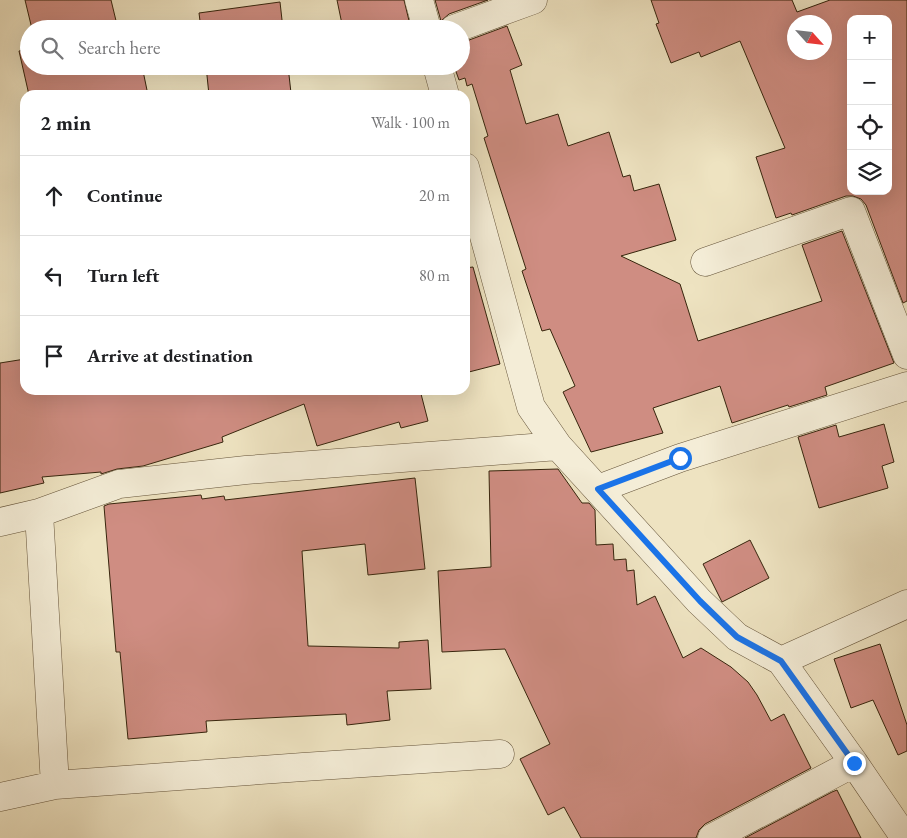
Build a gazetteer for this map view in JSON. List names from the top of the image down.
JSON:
{
  "north": "bottom right",
  "page": {
    "map_buttons": ["+", "−"],
    "search": "Search here",
    "heading": ["2 min", "Walk · 100 m"],
    "list": [
      ["Continue", "20 m"],
      ["Turn left", "80 m"],
      "Arrive at destination"
    ]
  }
}
